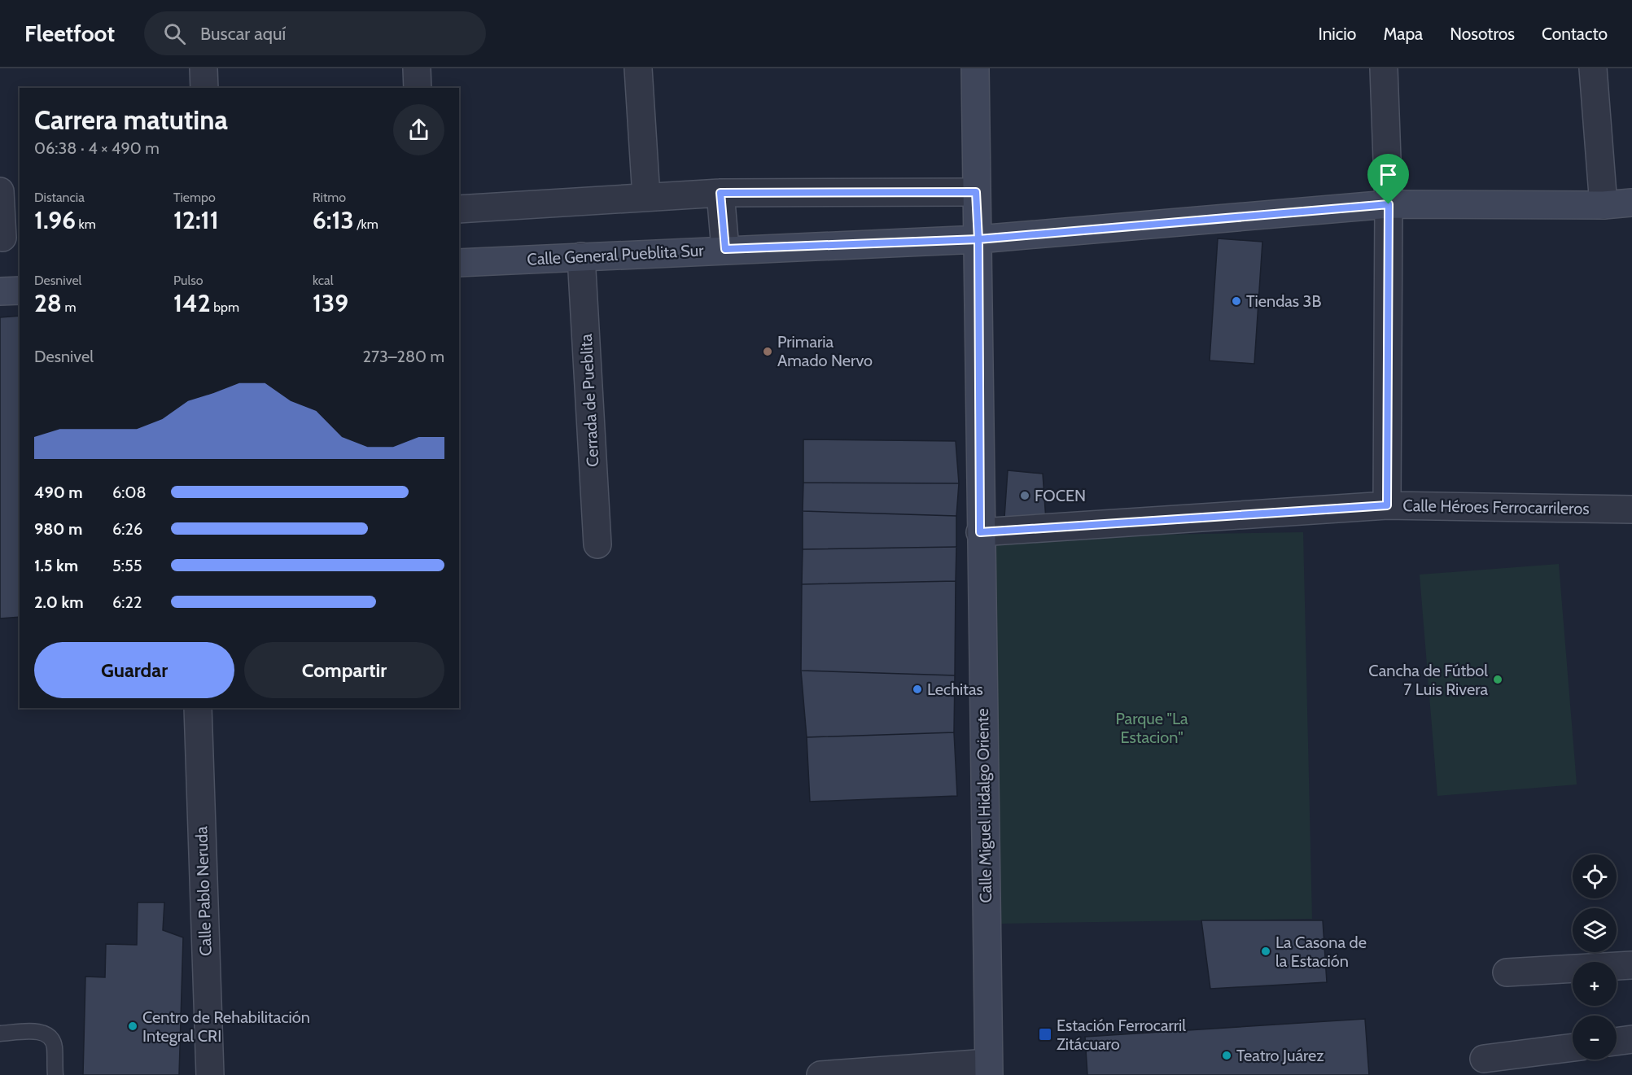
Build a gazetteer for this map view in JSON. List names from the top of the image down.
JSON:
{
  "streets": {
    "street": [
      "Calle General Pueblita Sur",
      "Cerrada de Pueblita",
      "Calle Héroes Ferrocarrileros",
      "Calle Miguel Hidalgo Oriente",
      "Calle Pablo Neruda"
    ]
  },
  "crossings": [
    ["Calle General Pueblita Sur", "Cerrada de Pueblita"],
    ["Calle General Pueblita Sur", "Calle Miguel Hidalgo Oriente"],
    ["Calle Héroes Ferrocarrileros", "Calle Miguel Hidalgo Oriente"]
  ],
  "parks": ["Parque \"La Estacion\""],
  "places": {
    "other": [
      "Tiendas 3B",
      "Primaria Amado Nervo",
      "FOCEN",
      "Cancha de Fútbol 7 Luis Rivera",
      "Lechitas",
      "La Casona de la Estación",
      "Centro de Rehabilitación Integral CRI",
      "Teatro Juárez"
    ],
    "transit": ["Estación Ferrocarril Zitácuaro"]
  },
  "page": {
    "header": "Fleetfoot",
    "search": "Buscar aquí",
    "nav": [
      "Inicio",
      "Mapa",
      "Nosotros",
      "Contacto"
    ],
    "heading": ["Carrera matutina", "06:38 · 4 × 490 m"],
    "stats": [
      ["Distancia", "1.96 km"],
      ["Tiempo", "12:11"],
      ["Ritmo", "6:13 /km"],
      ["Desnivel", "28 m"],
      ["Pulso", "142 bpm"],
      ["kcal", "139"]
    ],
    "chart": ["Desnivel", "273–280 m"],
    "list": [
      {
        "name": "490 m",
        "note": "6:08"
      },
      {
        "name": "980 m",
        "note": "6:26"
      },
      {
        "name": "1.5 km",
        "note": "5:55"
      },
      {
        "name": "2.0 km",
        "note": "6:22"
      }
    ],
    "buttons": ["Guardar", "Compartir"],
    "map_buttons": ["+", "−"]
  }
}
